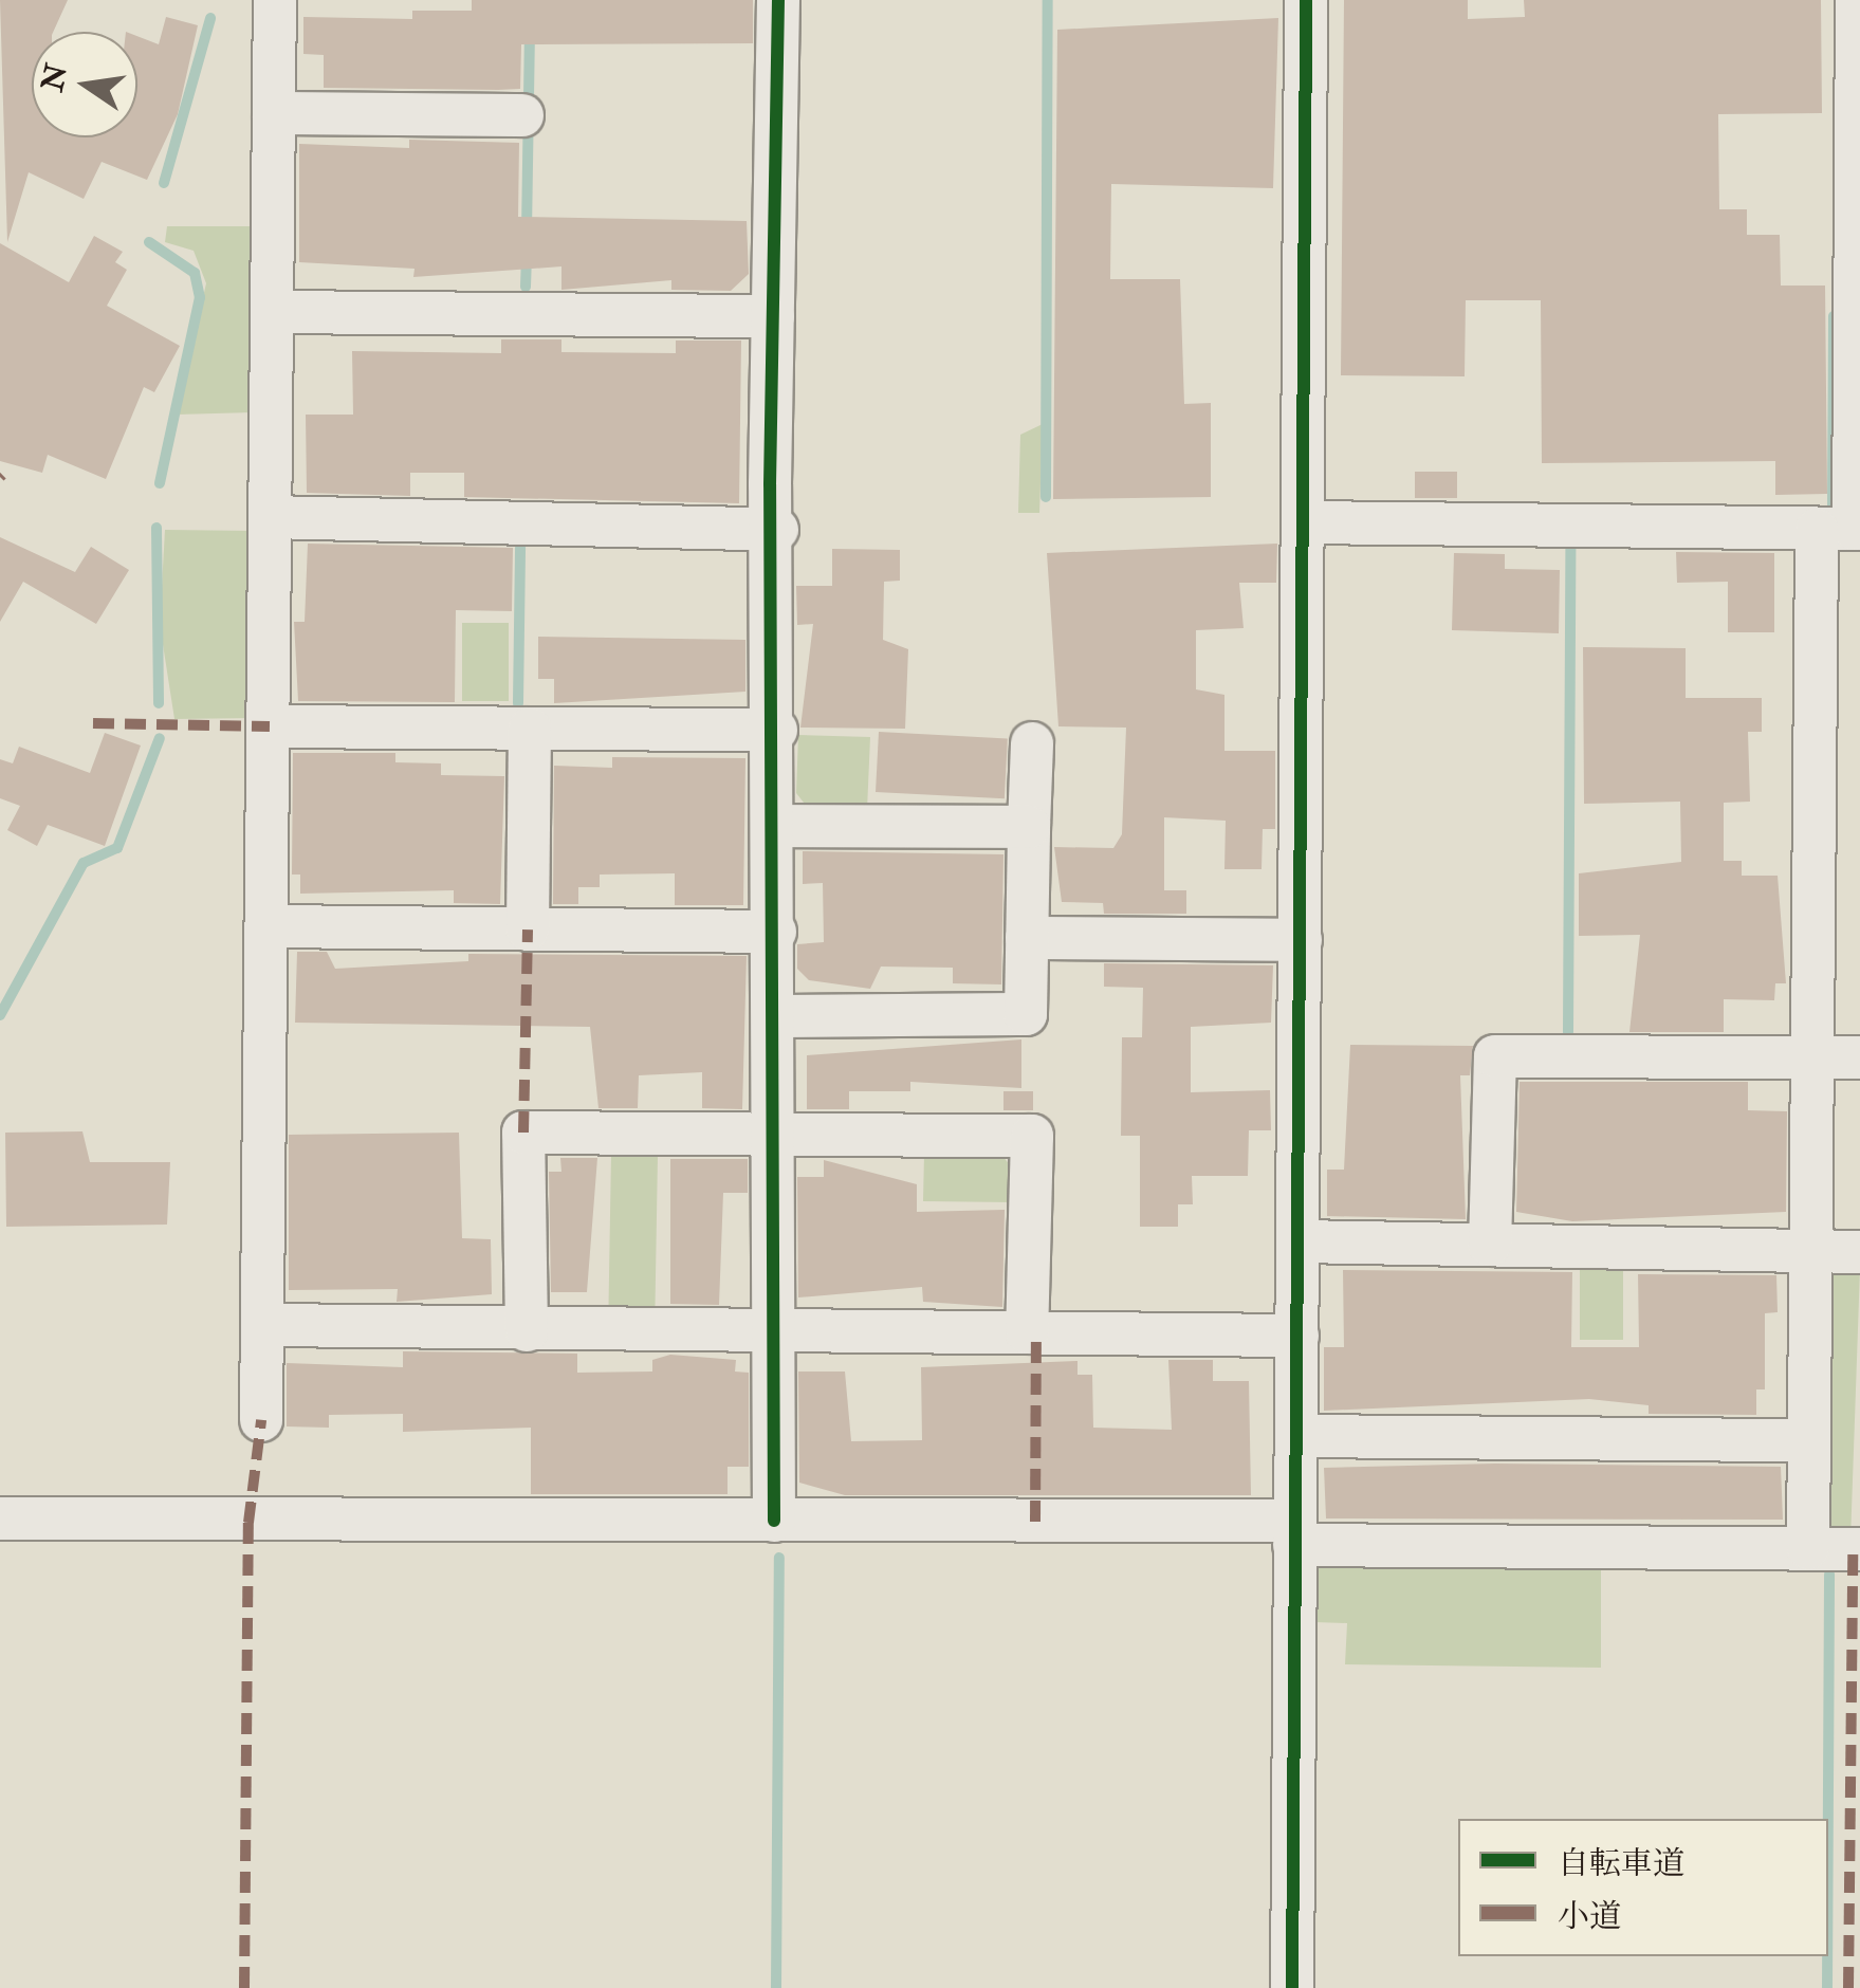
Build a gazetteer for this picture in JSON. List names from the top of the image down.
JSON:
{
  "legend": ["自転車道", "小道"],
  "north": "left"
}
